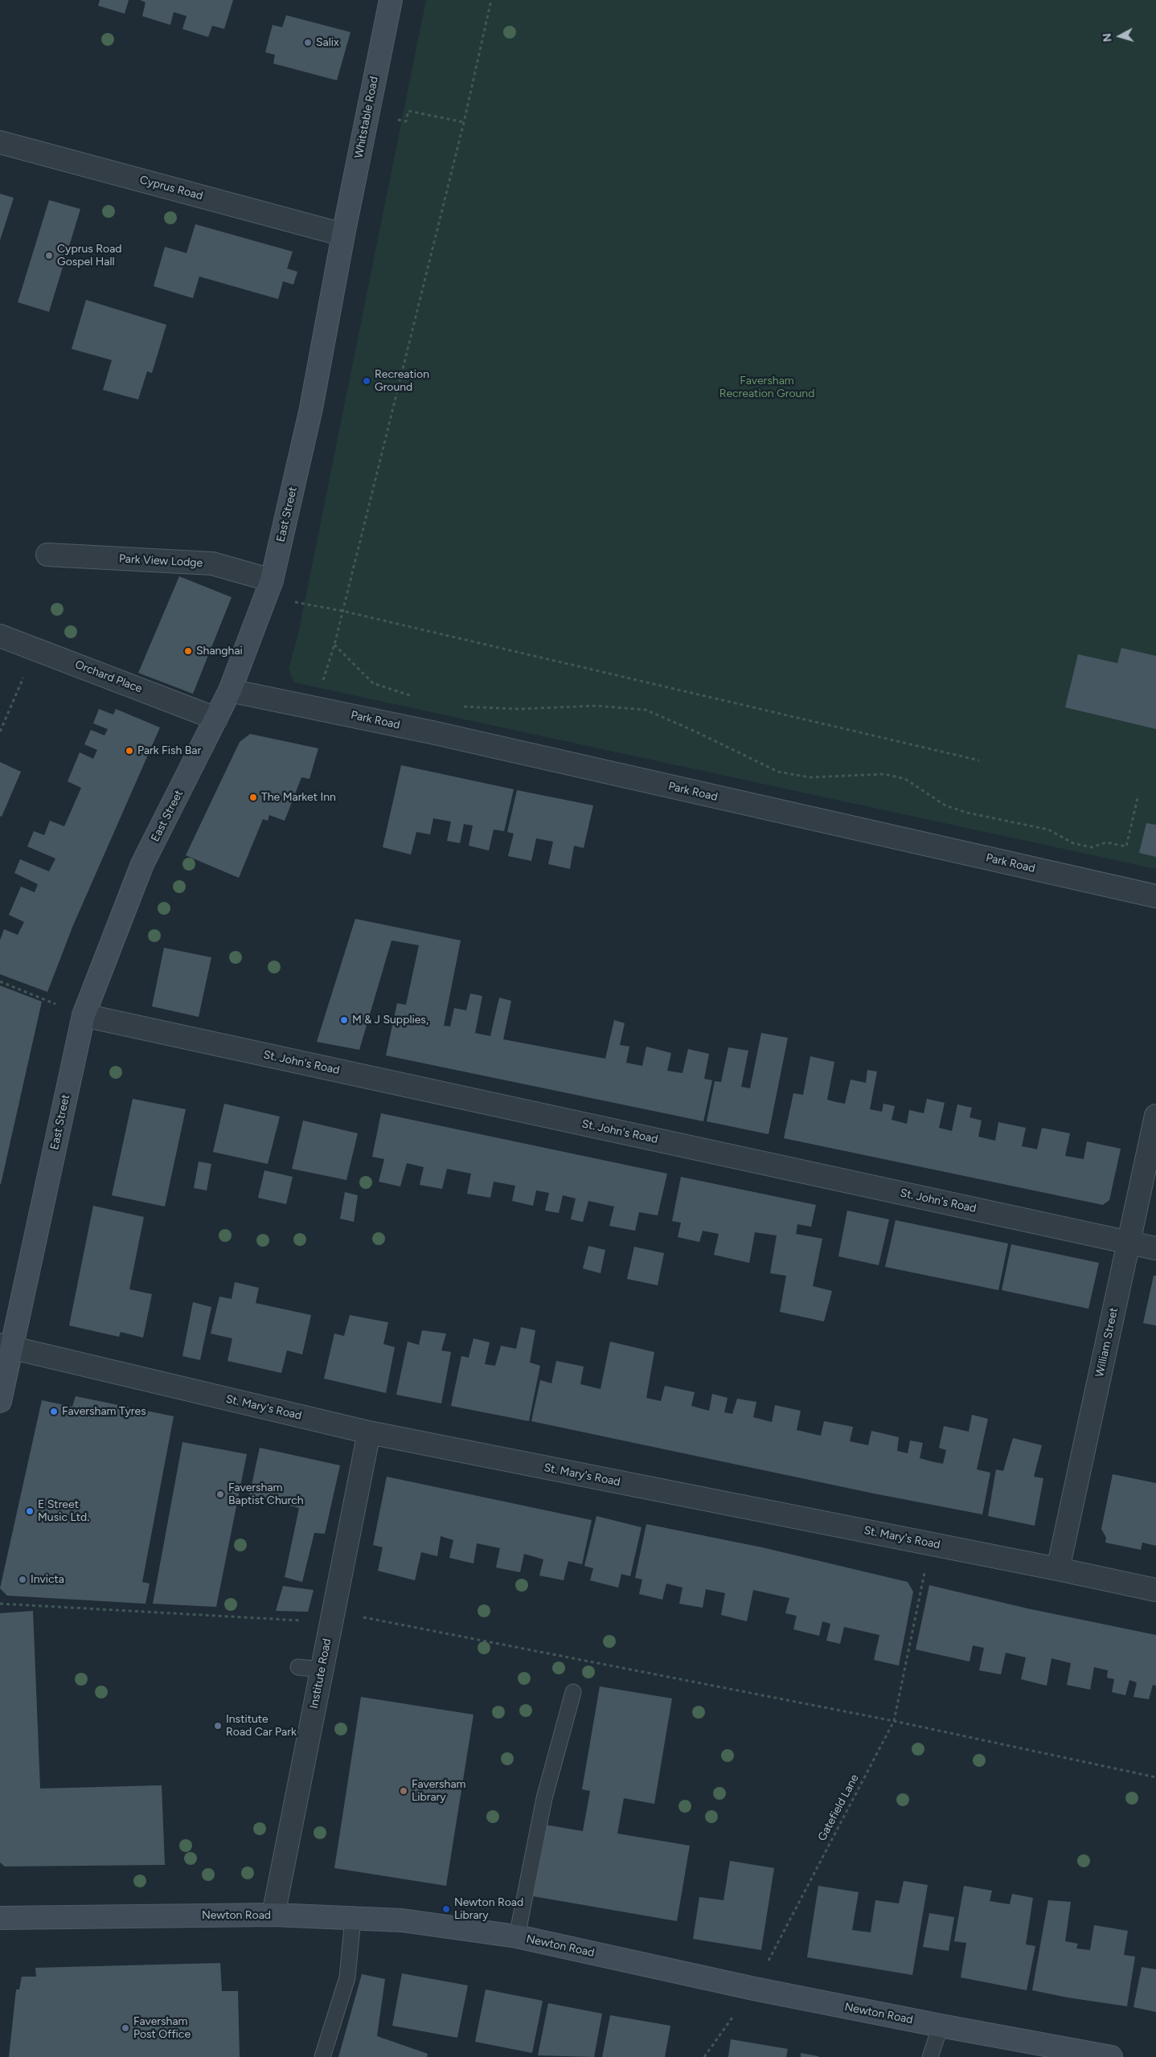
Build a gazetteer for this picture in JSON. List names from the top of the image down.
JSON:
{
  "streets": {
    "main road": ["Whitstable Road", "East Street", "Newton Road"],
    "street": [
      "Cyprus Road",
      "Park View Lodge",
      "Orchard Place",
      "Park Road",
      "St. John's Road",
      "William Street",
      "St. Mary's Road",
      "Institute Road"
    ],
    "path": ["Gatefield Lane"]
  },
  "crossings": [
    ["Whitstable Road", "Cyprus Road"],
    ["Whitstable Road", "East Street"],
    ["Cyprus Road", "East Street"],
    ["East Street", "Park View Lodge"],
    ["East Street", "Orchard Place"],
    ["East Street", "Park Road"],
    ["East Street", "St. John's Road"],
    ["East Street", "St. Mary's Road"],
    ["St. John's Road", "William Street"],
    ["William Street", "St. Mary's Road"],
    ["St. Mary's Road", "Institute Road"],
    ["St. Mary's Road", "Gatefield Lane"],
    ["Institute Road", "Newton Road"],
    ["Gatefield Lane", "Newton Road"]
  ],
  "parks": ["Faversham Recreation Ground"],
  "places": [
    "Salix",
    "Cyprus Road Gospel Hall",
    "Recreation Ground",
    "Shanghai",
    "Park Fish Bar",
    "The Market Inn",
    "M & J Supplies,",
    "Faversham Tyres",
    "Faversham Baptist Church",
    "E Street Music Ltd.",
    "Invicta",
    "Institute Road Car Park",
    "Faversham Library",
    "Newton Road Library",
    "Faversham Post Office"
  ],
  "north": "left"
}
